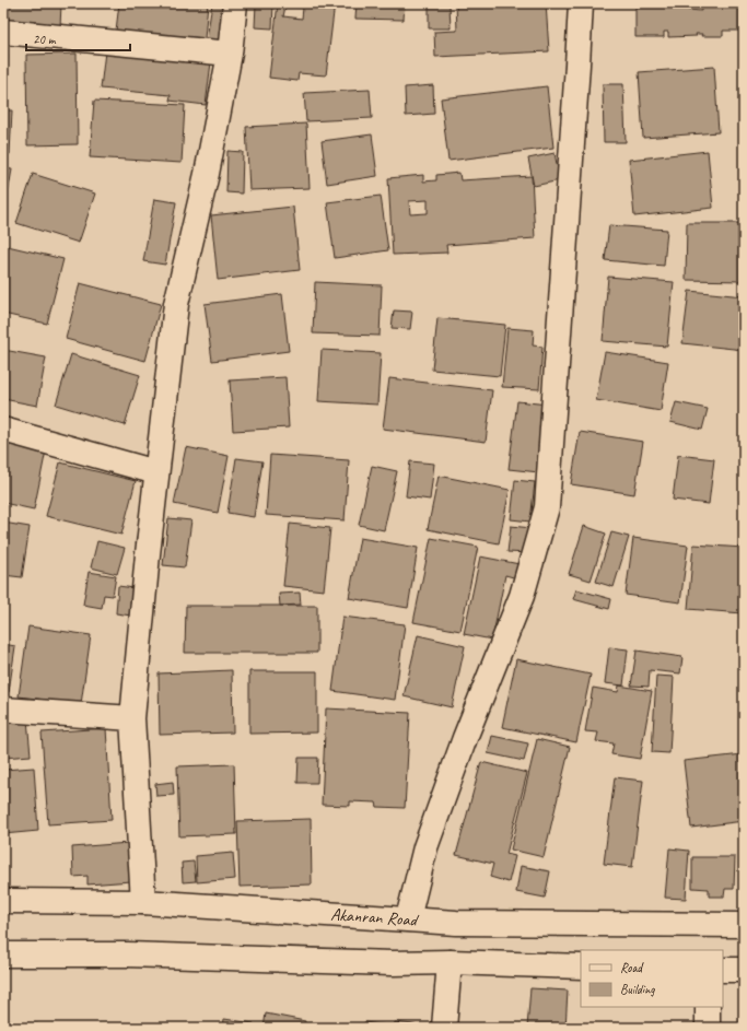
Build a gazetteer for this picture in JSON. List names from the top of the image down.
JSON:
{
  "streets": {
    "street": ["Akanran Road"]
  },
  "legend": ["Road", "Building"],
  "scale_bar": "20 m"
}
